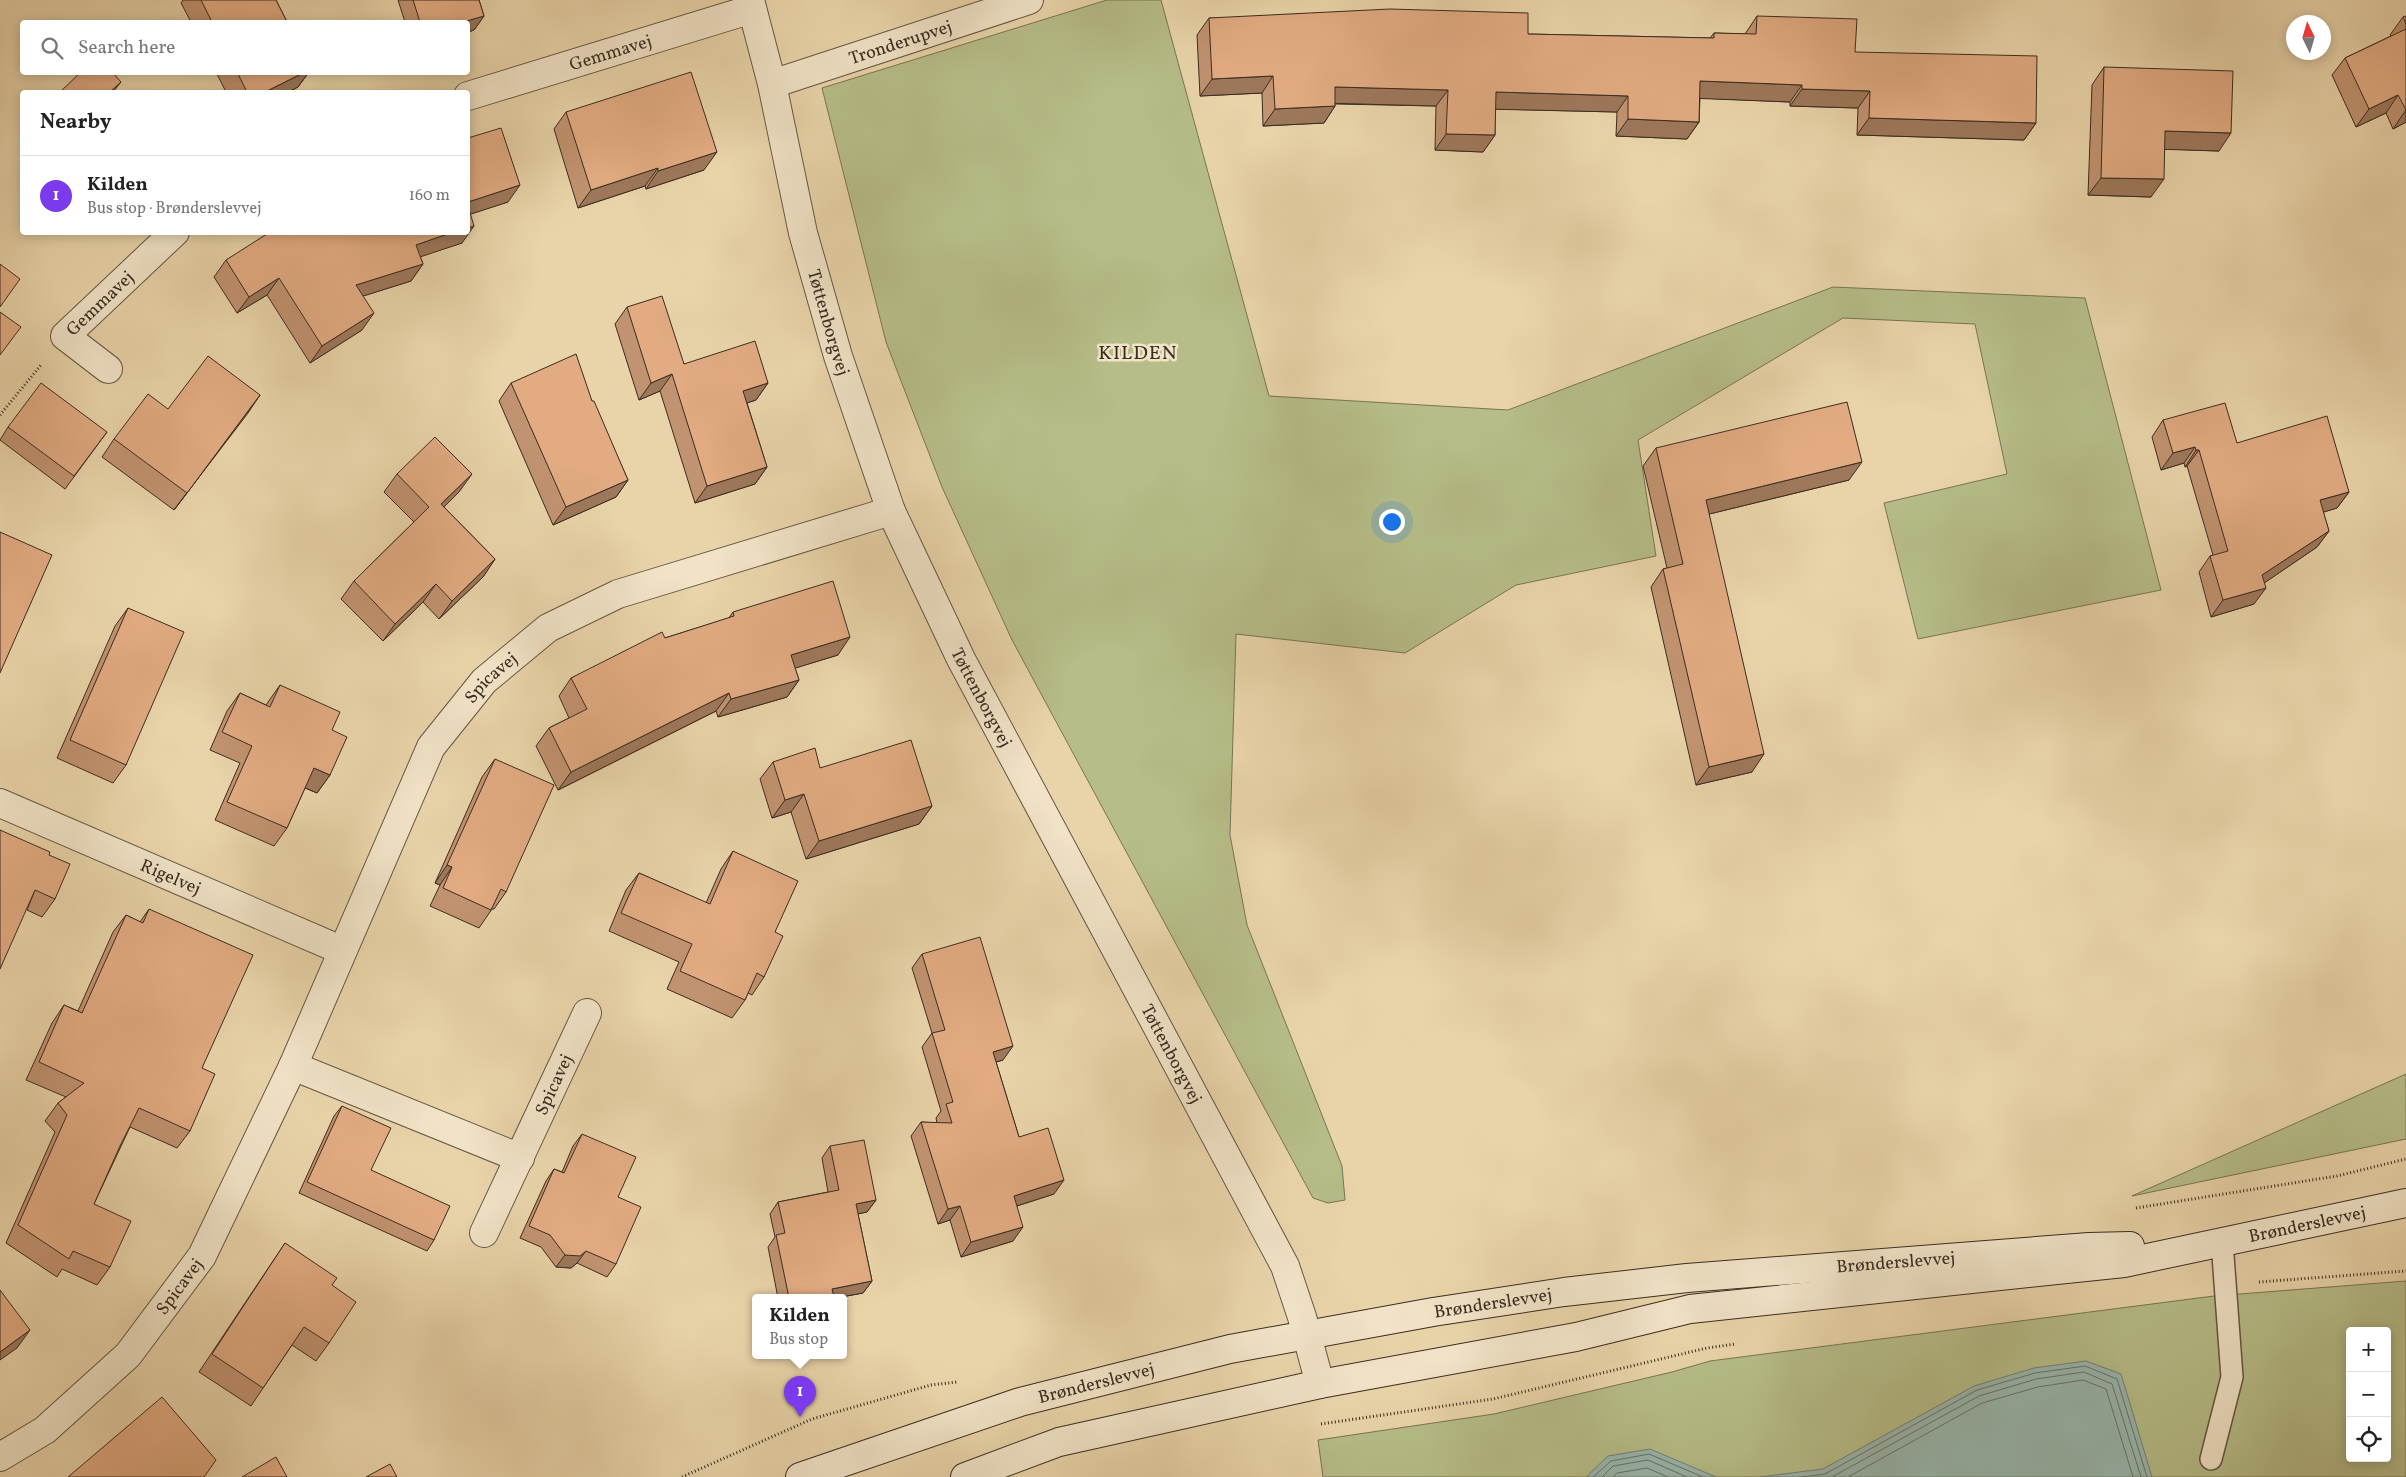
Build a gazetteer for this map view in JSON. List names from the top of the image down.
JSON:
{
  "streets": {
    "street": [
      "Tronderupvej",
      "Gemmavej",
      "Tøttenborgvej",
      "Spicavej",
      "Rigelvej",
      "Brønderslevvej"
    ]
  },
  "crossings": [
    ["Tronderupvej", "Tøttenborgvej"],
    ["Gemmavej", "Tøttenborgvej"],
    ["Tøttenborgvej", "Spicavej"],
    ["Tøttenborgvej", "Brønderslevvej"],
    ["Spicavej", "Rigelvej"]
  ],
  "districts": ["KILDEN"],
  "north": "top",
  "page": {
    "search": "Search here",
    "heading": "Nearby",
    "list": [
      {
        "mark": "1",
        "name": "Kilden",
        "note": "Bus stop · Brønderslevvej",
        "value": "160 m"
      }
    ],
    "popup": ["Kilden", "Bus stop"],
    "map_buttons": ["+", "−"],
    "pins": "1"
  }
}
